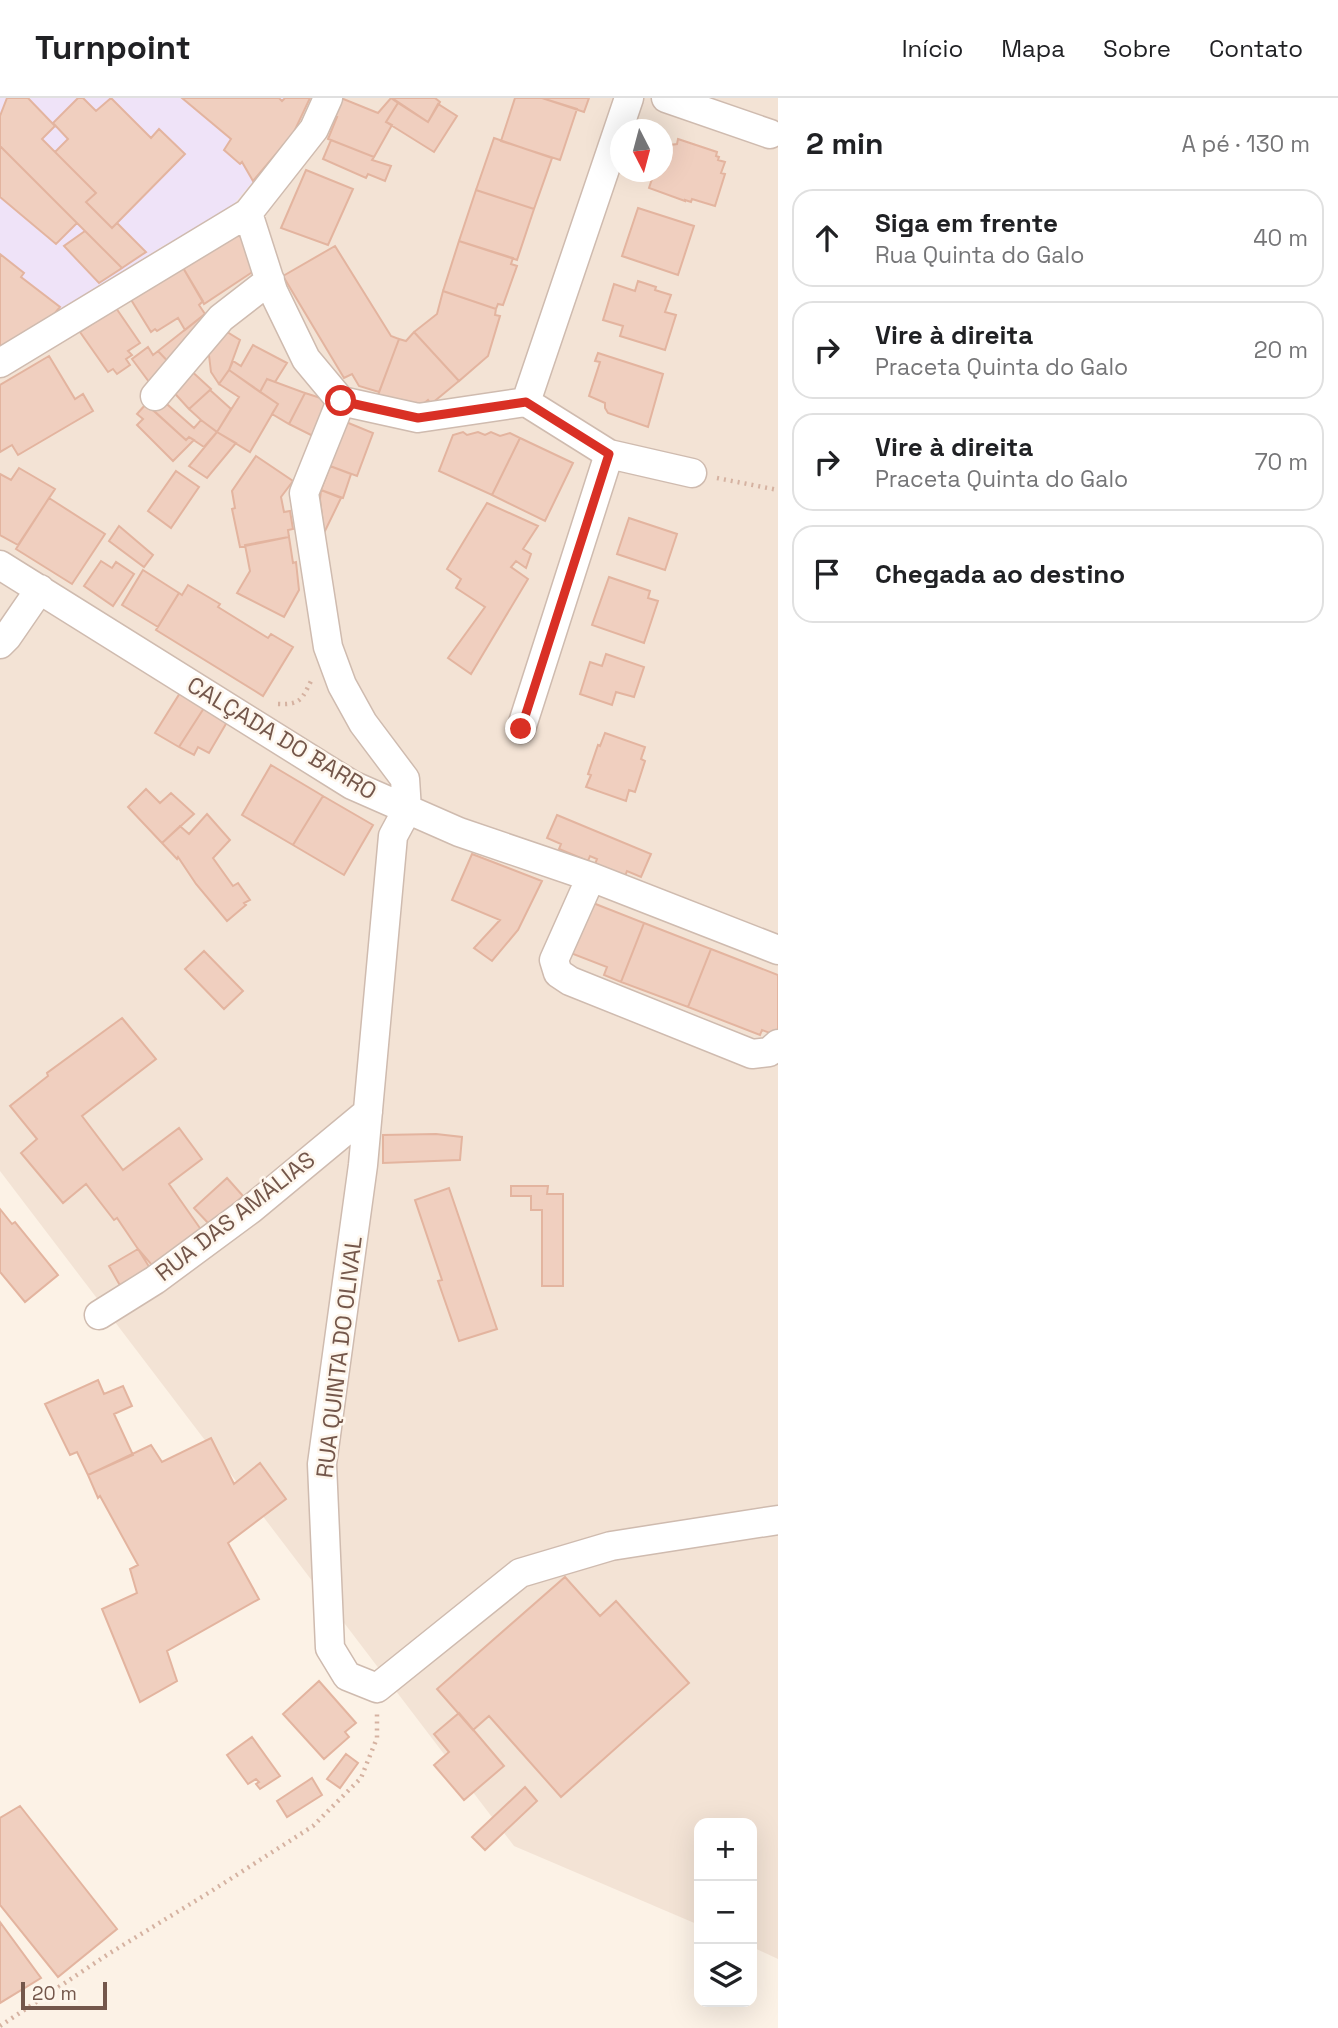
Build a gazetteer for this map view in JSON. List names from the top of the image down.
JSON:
{
  "streets": {
    "street": ["CALÇADA DO BARRO", "RUA DAS AMÁLIAS", "RUA QUINTA DO OLIVAL"]
  },
  "crossings": [
    ["CALÇADA DO BARRO", "RUA QUINTA DO OLIVAL"],
    ["RUA DAS AMÁLIAS", "RUA QUINTA DO OLIVAL"]
  ],
  "scale_bar": "20 m",
  "north": "bottom",
  "page": {
    "header": "Turnpoint",
    "nav": [
      "Início",
      "Mapa",
      "Sobre",
      "Contato"
    ],
    "heading": ["2 min", "A pé · 130 m"],
    "list": [
      ["Siga em frente", "Rua Quinta do Galo", "40 m"],
      ["Vire à direita", "Praceta Quinta do Galo", "20 m"],
      ["Vire à direita", "Praceta Quinta do Galo", "70 m"],
      "Chegada ao destino"
    ],
    "map_buttons": ["+", "−"],
    "scale": "20 m"
  }
}
